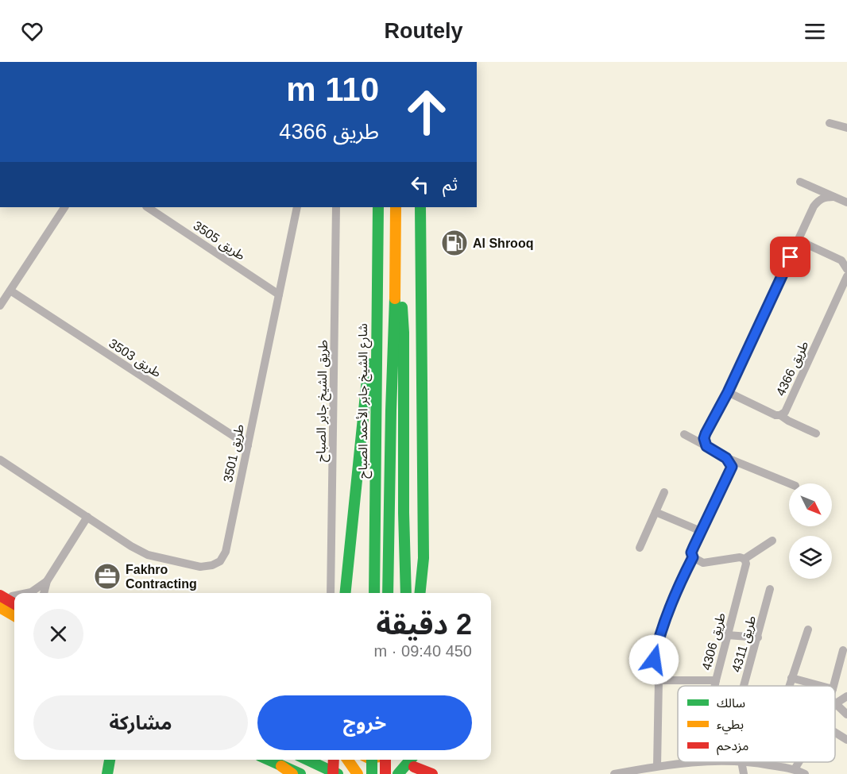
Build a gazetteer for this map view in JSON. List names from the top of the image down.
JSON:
{
  "streets": {
    "main road": ["شارع الشيخ جابر الأحمد الصباح"],
    "street": [
      "طريق 3505",
      "طريق 3503",
      "طريق 4366",
      "طريق الشيخ جابر الصباح",
      "طريق 3501",
      "طريق 4306",
      "طريق 4311"
    ]
  },
  "crossings": [
    ["طريق 3505", "طريق 3501"],
    ["طريق 3503", "طريق 3501"]
  ],
  "places": {
    "fuel station": ["Al Shrooq"],
    "office": ["Fakhro Contracting"]
  },
  "legend": ["سالك", "بطيء", "مزدحم"],
  "north": "bottom right",
  "page": {
    "header": "Routely",
    "turn": ["110 m", "طريق 4366"],
    "then": "ثم",
    "heading": ["2 دقيقة", "450 m · 09:40"],
    "buttons": ["خروج", "مشاركة"]
  }
}
